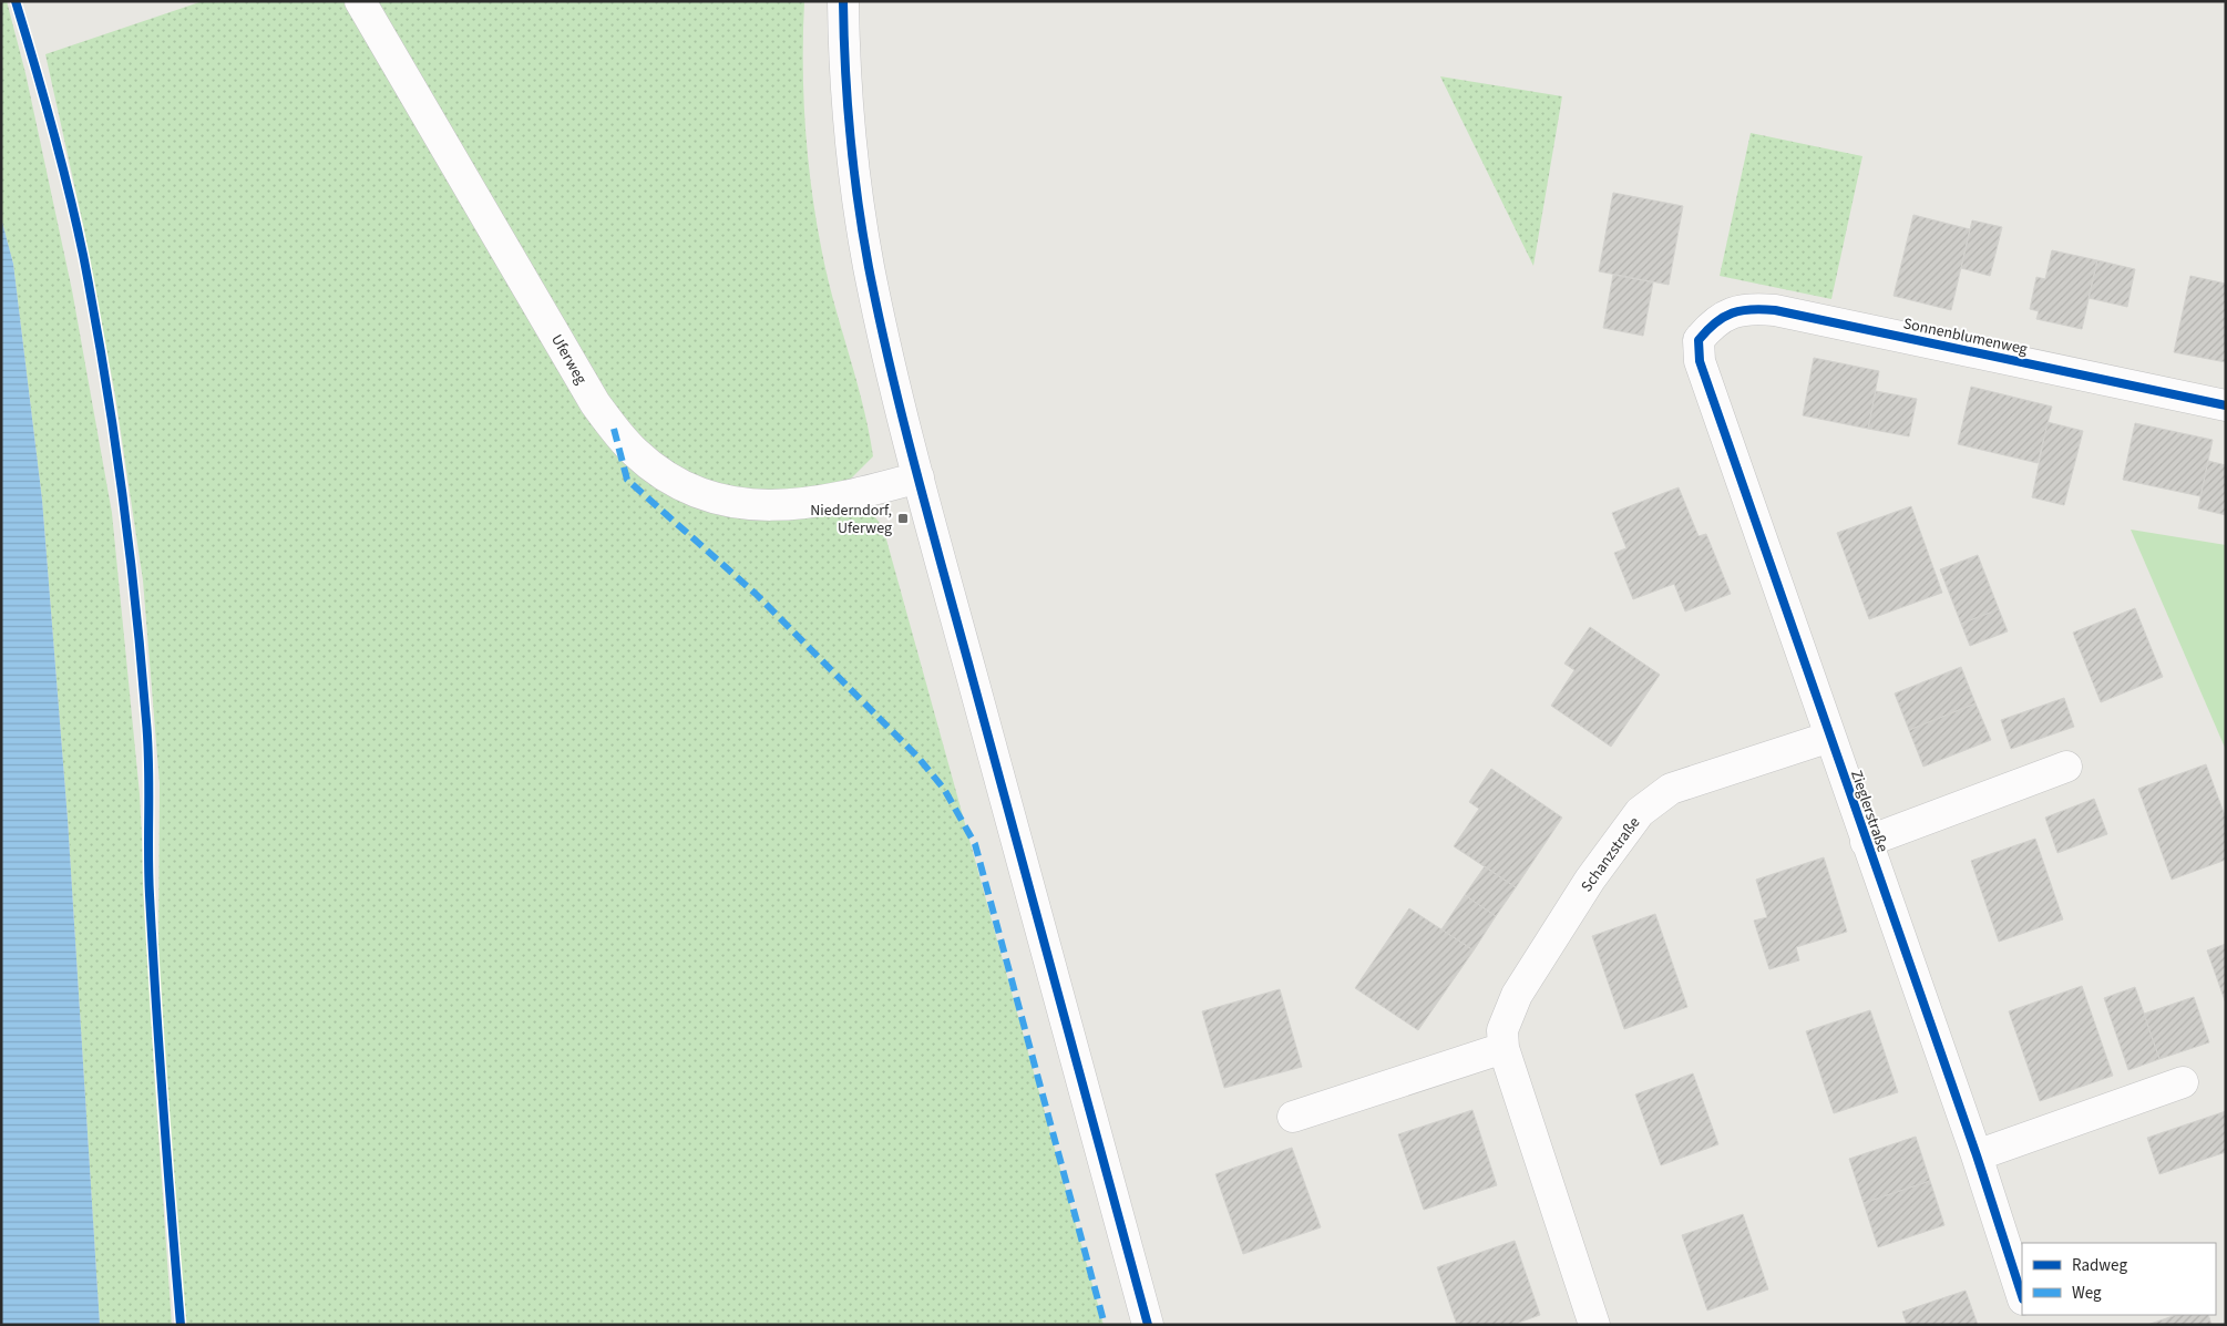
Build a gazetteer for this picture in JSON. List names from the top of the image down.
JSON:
{
  "streets": {
    "street": [
      "Sonnenblumenweg",
      "Uferweg",
      "Zieglerstraße",
      "Schanzstraße"
    ]
  },
  "crossings": [
    ["Sonnenblumenweg", "Zieglerstraße"],
    ["Zieglerstraße", "Schanzstraße"]
  ],
  "places": {
    "transit": ["Niederndorf, Uferweg"]
  },
  "legend": ["Radweg", "Weg"]
}
